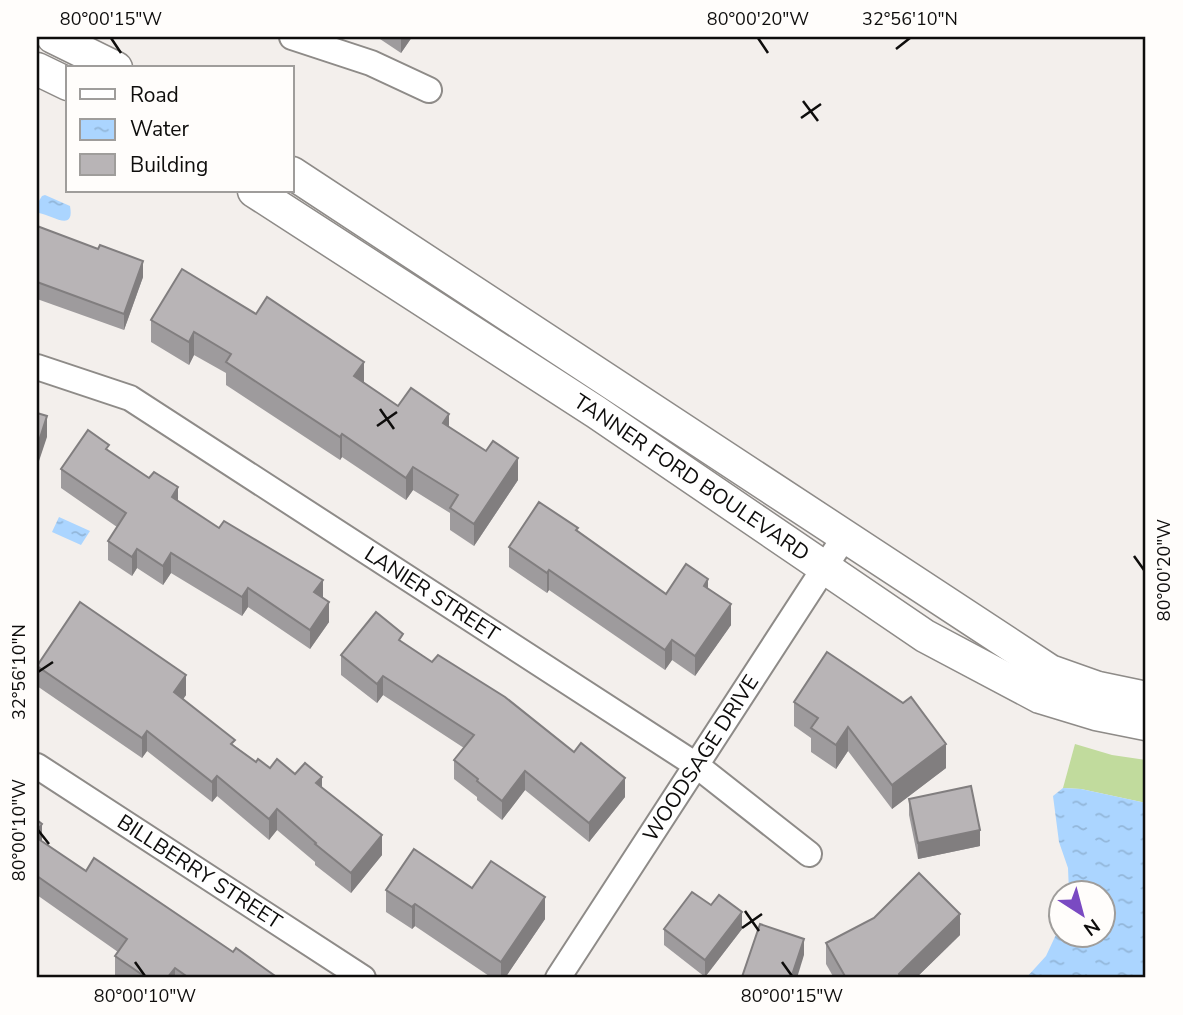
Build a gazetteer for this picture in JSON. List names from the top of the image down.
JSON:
{
  "streets": {
    "street": [
      "TANNER FORD BOULEVARD",
      "LANIER STREET",
      "WOODSAGE DRIVE",
      "BILLBERRY STREET"
    ]
  },
  "crossings": [
    ["TANNER FORD BOULEVARD", "WOODSAGE DRIVE"],
    ["LANIER STREET", "WOODSAGE DRIVE"]
  ],
  "legend": ["Road", "Water", "Building"],
  "north": "bottom right",
  "coordinates": [
    "80°00'15\"W",
    "80°00'20\"W",
    "32°56'10\"N",
    "80°00'10\"W"
  ]
}
